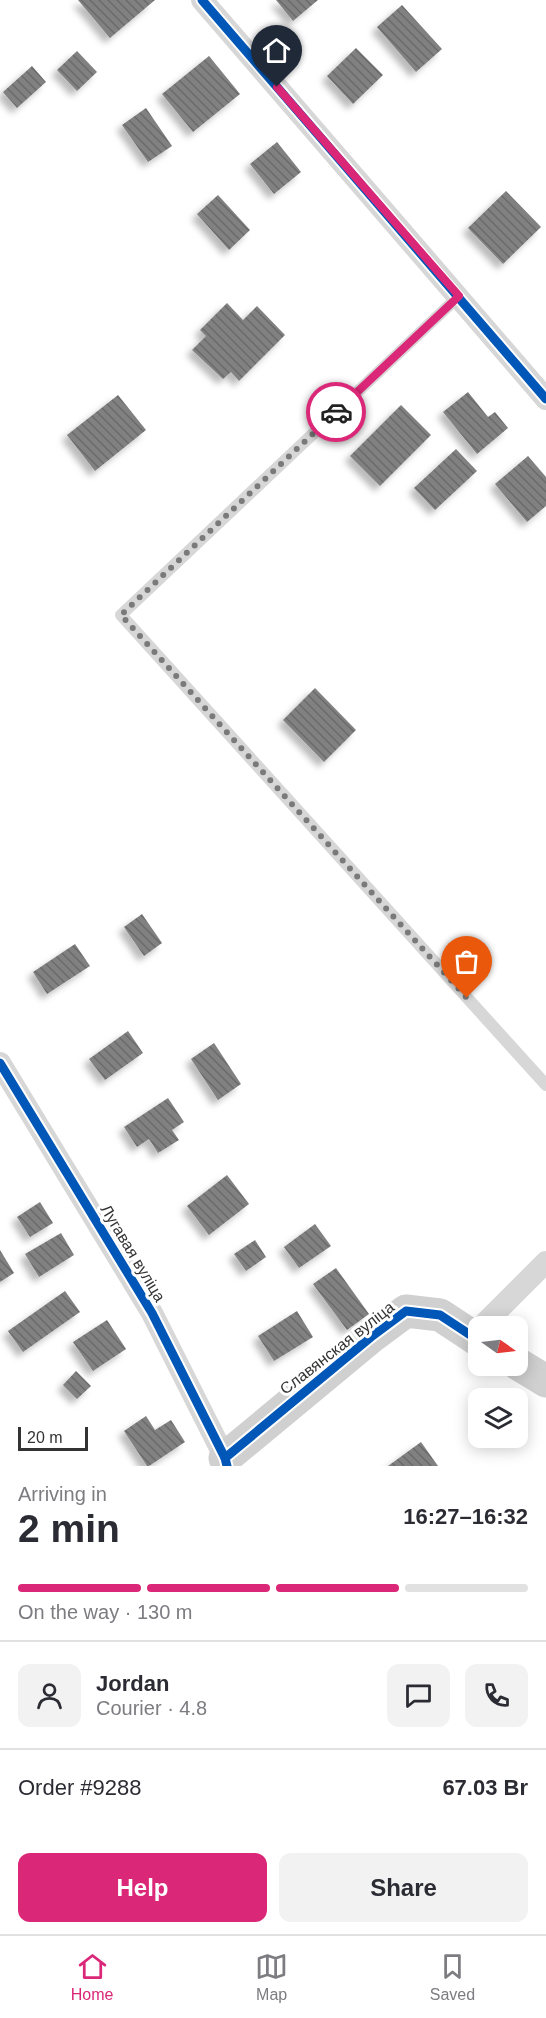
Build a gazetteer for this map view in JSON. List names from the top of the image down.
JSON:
{
  "streets": {
    "street": ["Лугавая вуліца", "Славянская вуліца"]
  },
  "crossings": [
    ["Лугавая вуліца", "Славянская вуліца"]
  ],
  "scale_bar": "20 m",
  "north": "right",
  "page": {
    "scale": "20 m",
    "heading": ["2 min", "Arriving in", "16:27–16:32"],
    "panel": [
      "Jordan",
      "Courier · 4.8",
      "Order #9288",
      "67.03 Br"
    ],
    "bar": "On the way · 130 m",
    "buttons": ["Help", "Share"],
    "tabs": ["Home", "Map", "Saved"]
  }
}
